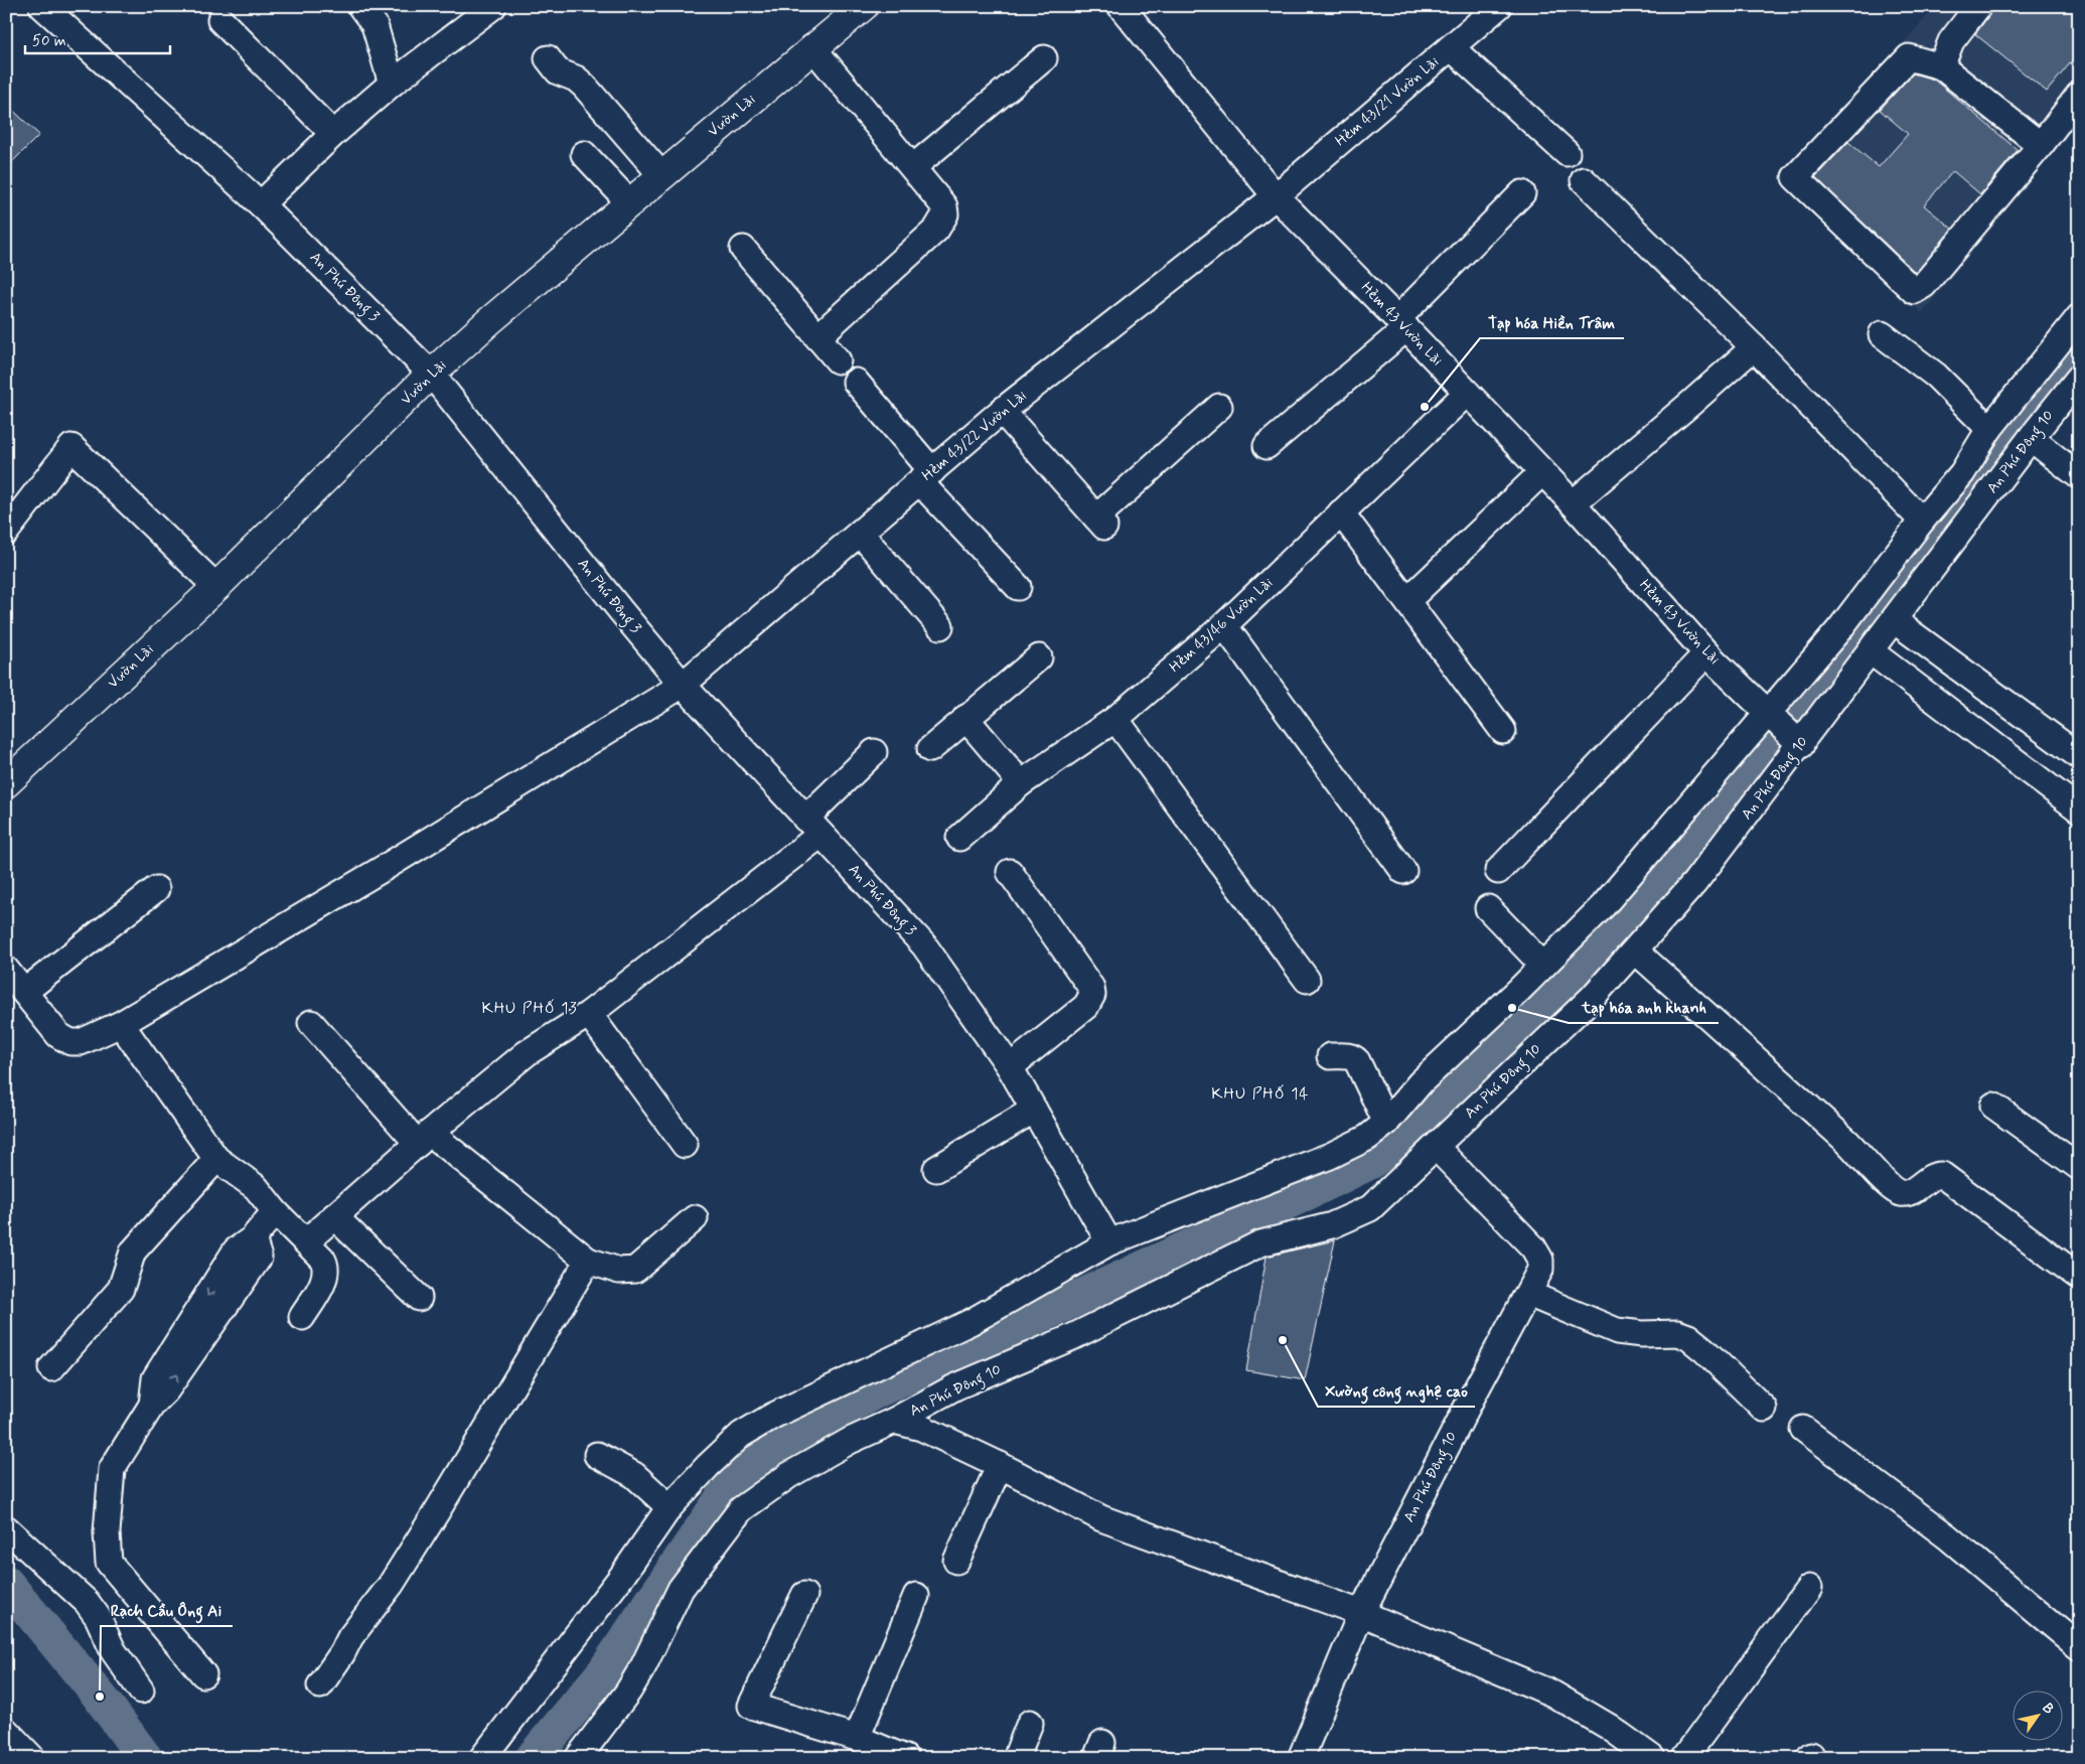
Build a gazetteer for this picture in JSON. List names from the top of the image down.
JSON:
{
  "streets": {
    "main road": ["Vườn Lài"],
    "street": [
      "Hẻm 43/21 Vườn Lài",
      "An Phú Đông 3",
      "Hẻm 43 Vườn Lài",
      "Hẻm 43/22 Vườn Lài",
      "An Phú Đông 10",
      "Hẻm 43/46 Vườn Lài"
    ]
  },
  "crossings": [
    ["Hẻm 43/21 Vườn Lài", "Hẻm 43 Vườn Lài"],
    ["Hẻm 43/21 Vườn Lài", "Hẻm 43/22 Vườn Lài"],
    ["Vườn Lài", "An Phú Đông 3"],
    ["An Phú Đông 3", "Hẻm 43/22 Vườn Lài"],
    ["Hẻm 43 Vườn Lài", "Hẻm 43/22 Vườn Lài"],
    ["Hẻm 43 Vườn Lài", "An Phú Đông 10"],
    ["Hẻm 43 Vườn Lài", "Hẻm 43/46 Vườn Lài"]
  ],
  "districts": ["KHU PHỐ 13", "KHU PHỐ 14"],
  "places": [
    "Tạp hóa Hiền Trâm",
    "tạp hóa anh khanh",
    "Xường công nghệ cao",
    "Rạch Cầu Ông Ai"
  ],
  "scale_bar": "50 m",
  "north": "top right"
}
